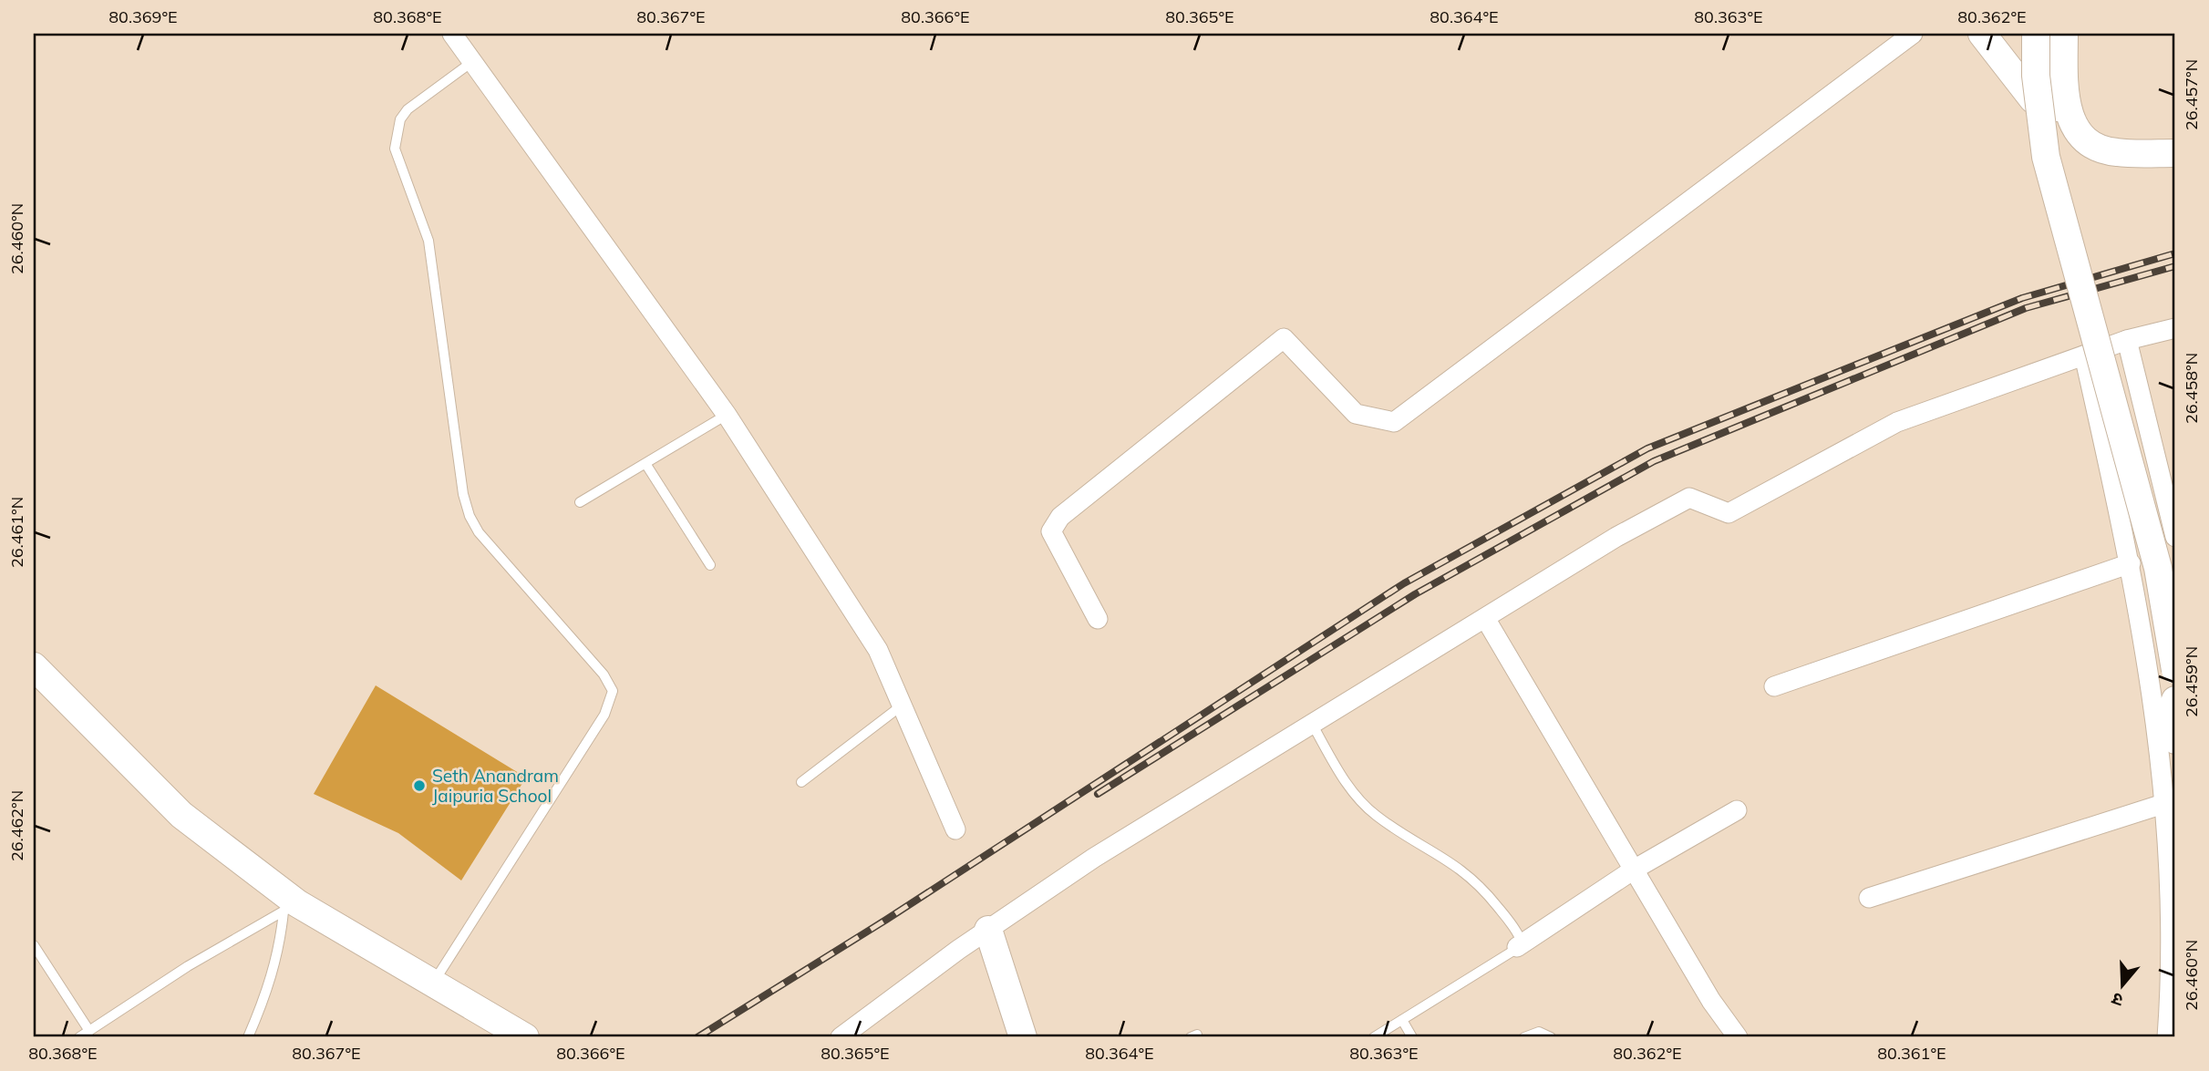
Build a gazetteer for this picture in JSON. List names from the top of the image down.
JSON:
{
  "places": ["Seth Anandram Jaipuria School"],
  "north": "bottom",
  "coordinates": [
    "80.369°E",
    "80.368°E",
    "80.367°E",
    "80.366°E",
    "80.365°E",
    "80.364°E",
    "80.363°E",
    "80.362°E",
    "26.457°N",
    "26.460°N",
    "26.458°N",
    "26.461°N",
    "26.459°N",
    "26.462°N",
    "80.361°E"
  ]
}
